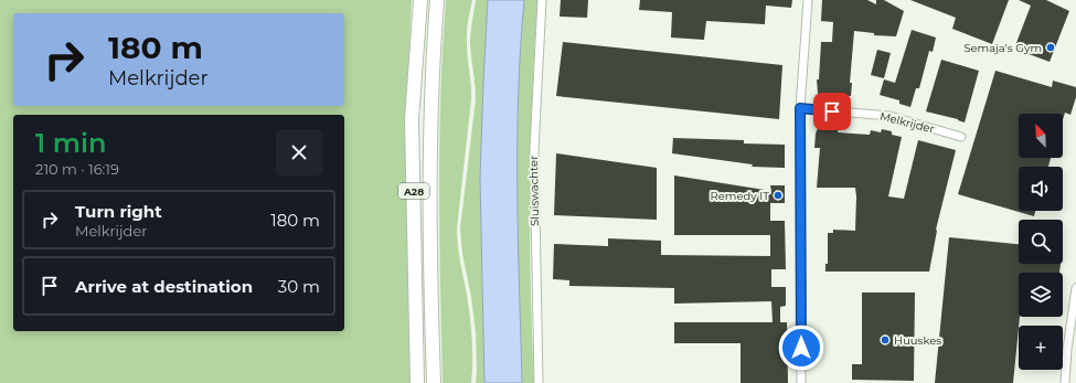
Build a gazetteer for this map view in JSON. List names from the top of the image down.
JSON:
{
  "streets": {
    "highway": ["A28"],
    "street": ["Melkrijder", "Sluiswachter"]
  },
  "places": ["Semaja's Gym", "Remedy IT", "Huuskes"],
  "north": "top left",
  "page": {
    "turn": ["180 m", "Melkrijder"],
    "map_buttons": "+",
    "heading": ["1 min", "210 m · 16:19"],
    "list": [
      {
        "name": "Turn right",
        "note": "Melkrijder",
        "value": "180 m"
      },
      {
        "name": "Arrive at destination",
        "value": "30 m"
      }
    ]
  }
}
